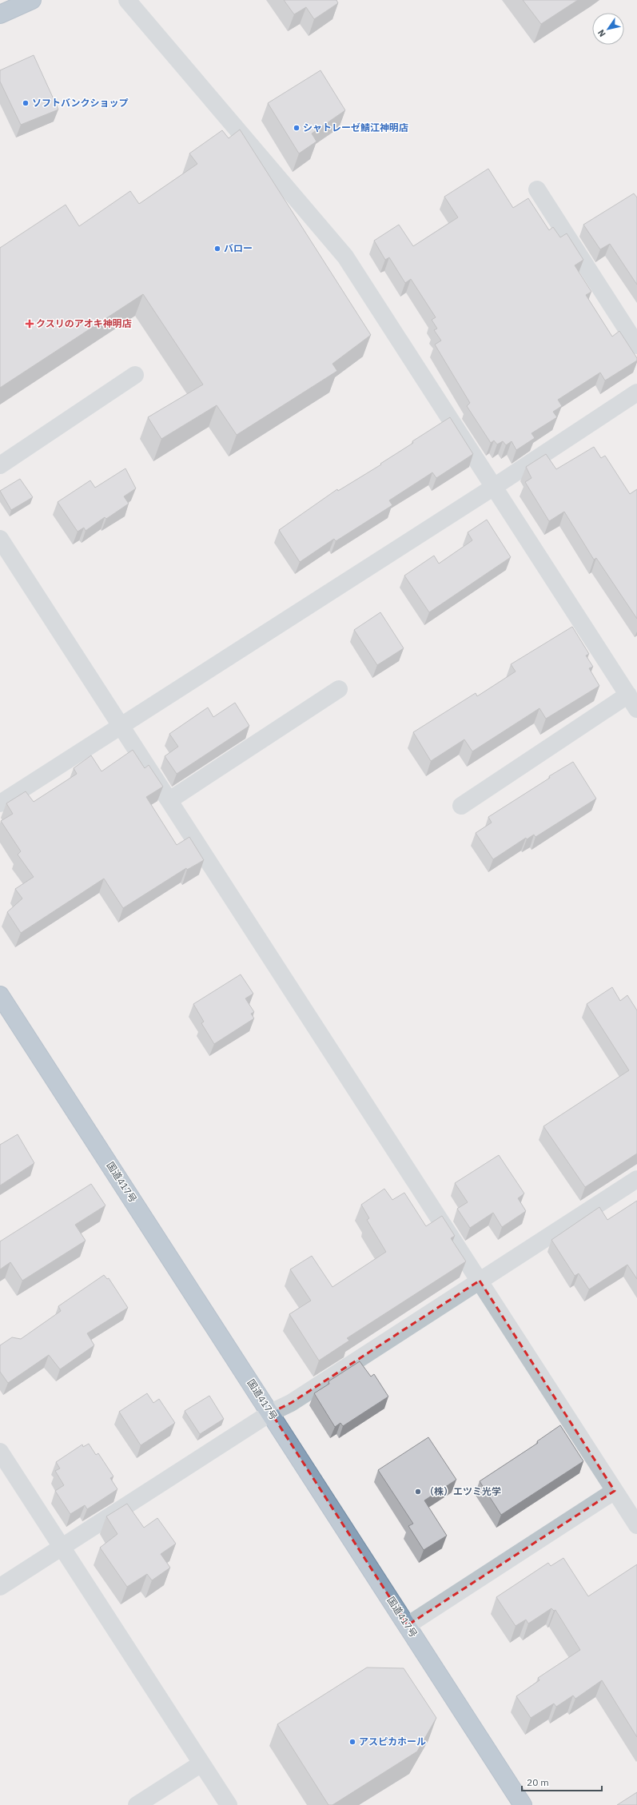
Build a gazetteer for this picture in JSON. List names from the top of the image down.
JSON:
{
  "streets": {
    "highway": ["国道417号"]
  },
  "places": {
    "other": [
      "ソフトバンクショップ",
      "シャトレーゼ鯖江神明店",
      "バロー",
      "（株）エツミ光学",
      "アスピカホール"
    ],
    "health": ["クスリのアオキ神明店"]
  },
  "scale_bar": "20 m",
  "north": "bottom left"
}
